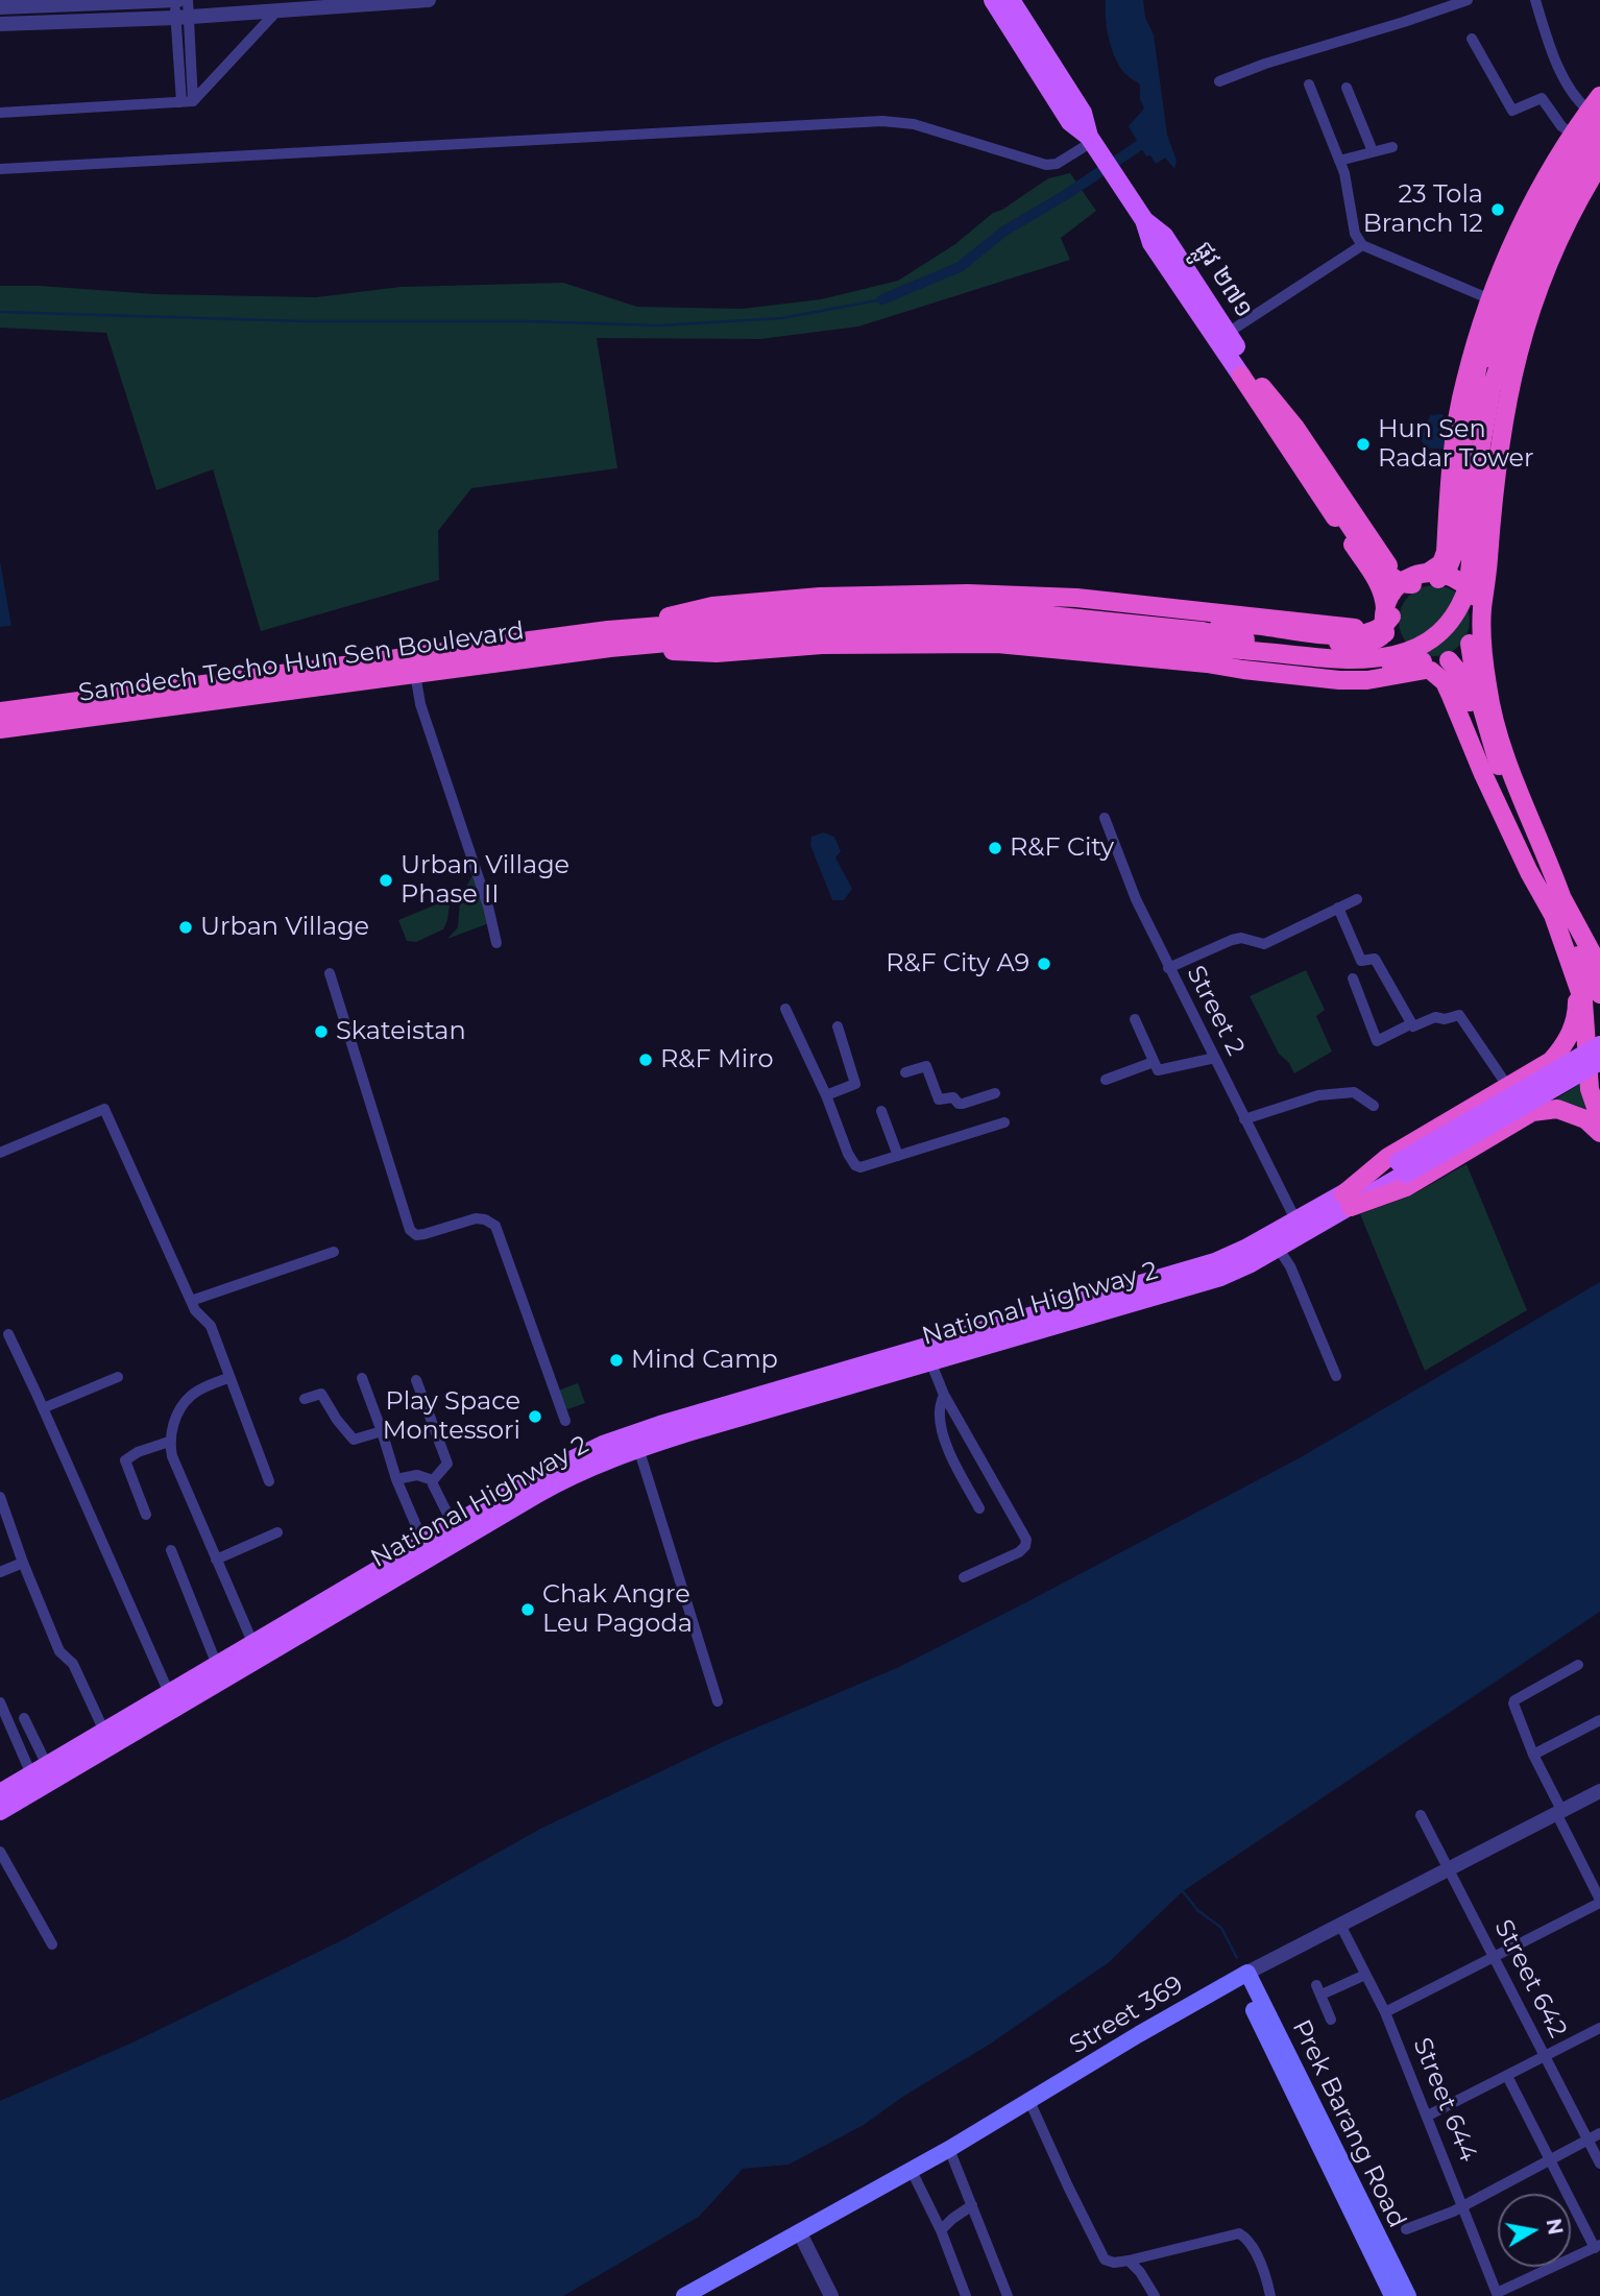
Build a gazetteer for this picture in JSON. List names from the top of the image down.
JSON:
{
  "streets": {
    "highway": ["Samdech Techo Hun Sen Boulevard"],
    "main road": [
      "ផ្លូវ ២៧១",
      "National Highway 2",
      "Street 369",
      "Prek Barang Road"
    ],
    "street": ["Street 2", "Street 642", "Street 644"]
  },
  "crossings": [
    ["Street 2", "National Highway 2"],
    ["Street 642", "Street 369"],
    ["Street 369", "Street 644"],
    ["Street 369", "Prek Barang Road"]
  ],
  "places": [
    "23 Tola Branch 12",
    "Hun Sen Radar Tower",
    "R&F City",
    "Urban Village Phase II",
    "Urban Village",
    "R&F City A9",
    "Skateistan",
    "R&F Miro",
    "Mind Camp",
    "Play Space Montessori",
    "Chak Angre Leu Pagoda"
  ],
  "north": "right"
}
